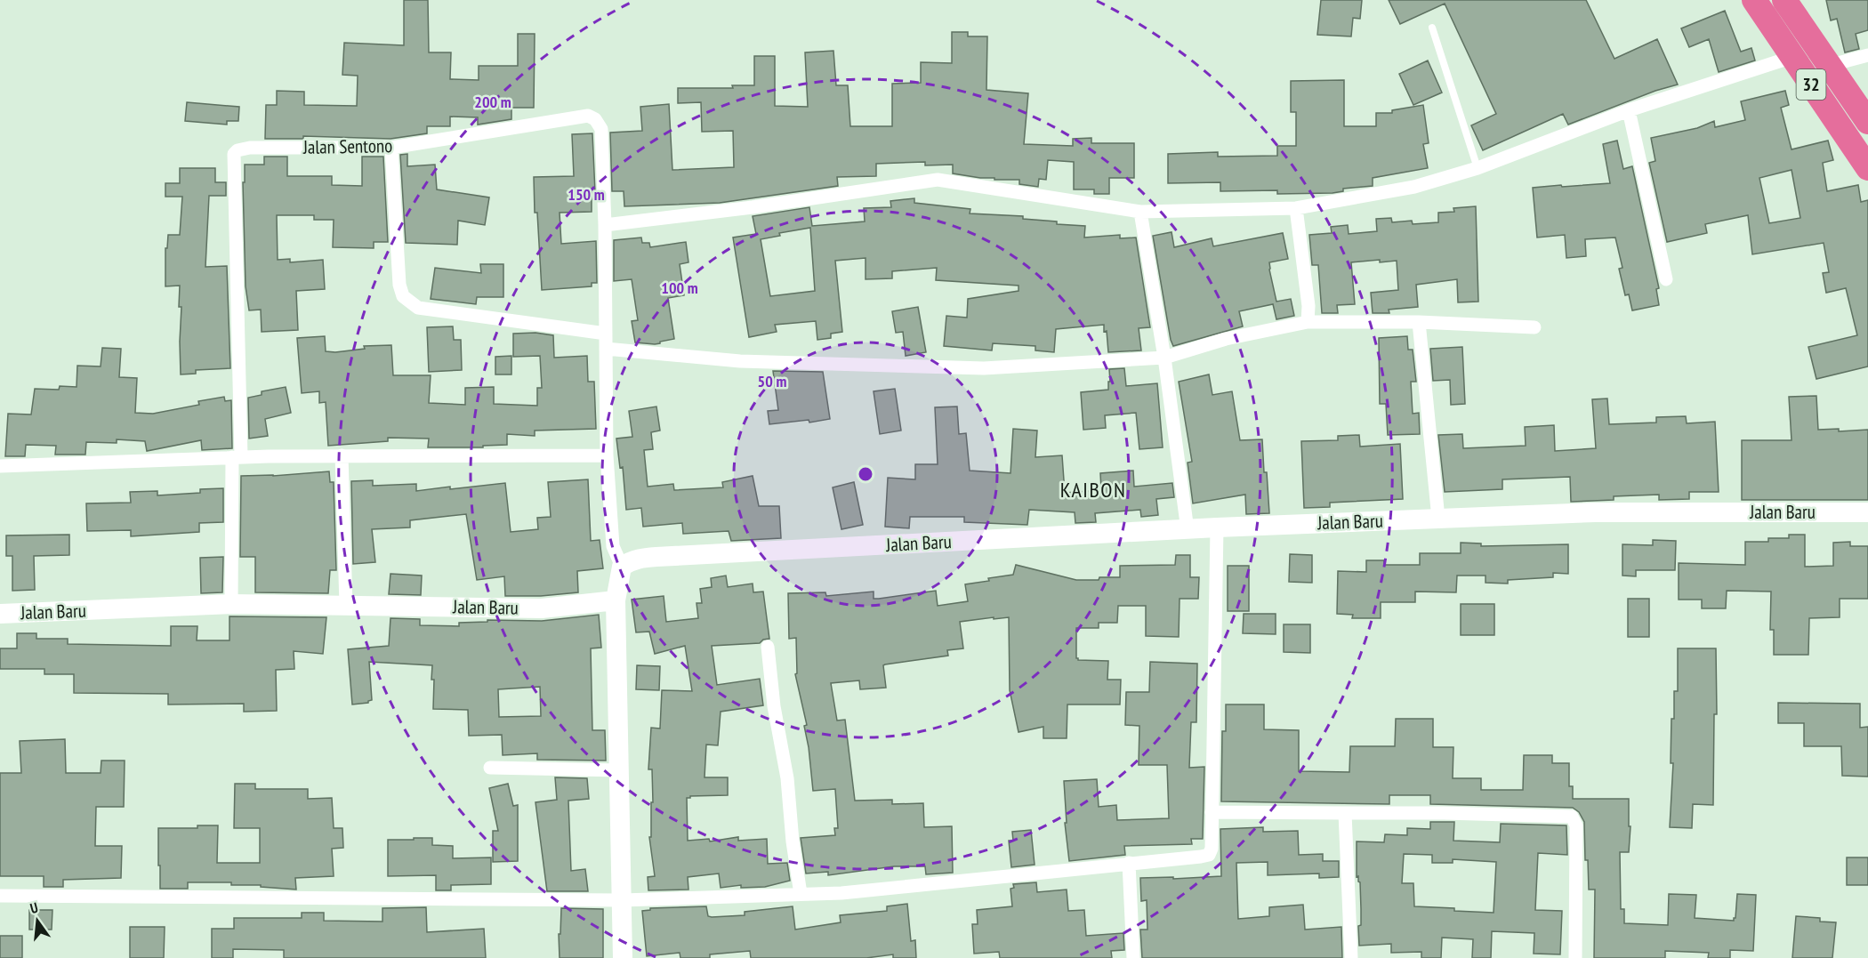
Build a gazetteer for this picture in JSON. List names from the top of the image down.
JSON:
{
  "streets": {
    "highway": ["32"],
    "street": ["Jalan Sentono", "Jalan Baru"]
  },
  "crossings": [
    ["Jalan Sentono", "Jalan Baru"]
  ],
  "districts": ["KAIBON"],
  "north": "top",
  "rings": [
    "200 m",
    "150 m",
    "100 m",
    "50 m"
  ]
}
